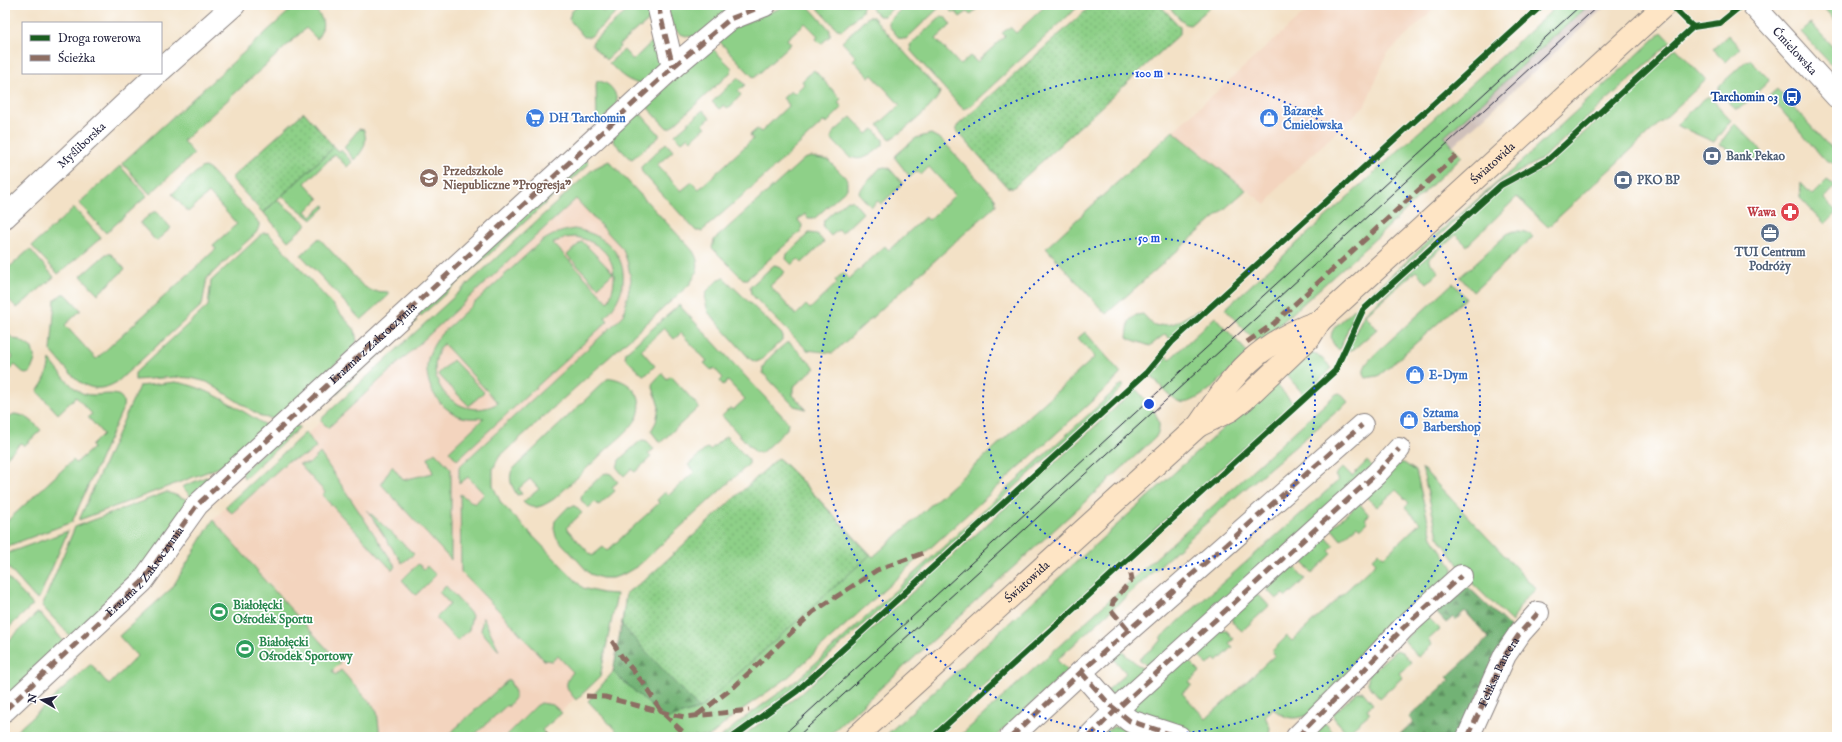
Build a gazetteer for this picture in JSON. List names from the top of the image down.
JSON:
{
  "streets": {
    "street": [
      "Ćmielowska",
      "Myśliborska",
      "Światowida",
      "Erazma z Zakroczymia",
      "Feliksa Pancera"
    ]
  },
  "places": {
    "bus stop": ["Tarchomin 03"],
    "supermarket": ["DH Tarchomin"],
    "shop": ["Bazarek Ćmielowska", "E-Dym", "Sztama Barbershop"],
    "bank": ["Bank Pekao", "PKO BP"],
    "school or university": ["Przedszkole Niepubliczne \"Progresja\""],
    "pharmacy": ["Wawa"],
    "office": ["TUI Centrum Podróży"],
    "sports": ["Białołęcki Ośrodek Sportu", "Białołęcki Ośrodek Sportowy"]
  },
  "legend": ["Droga rowerowa", "Ścieżka"],
  "north": "left",
  "rings": ["100 m", "50 m"]
}
